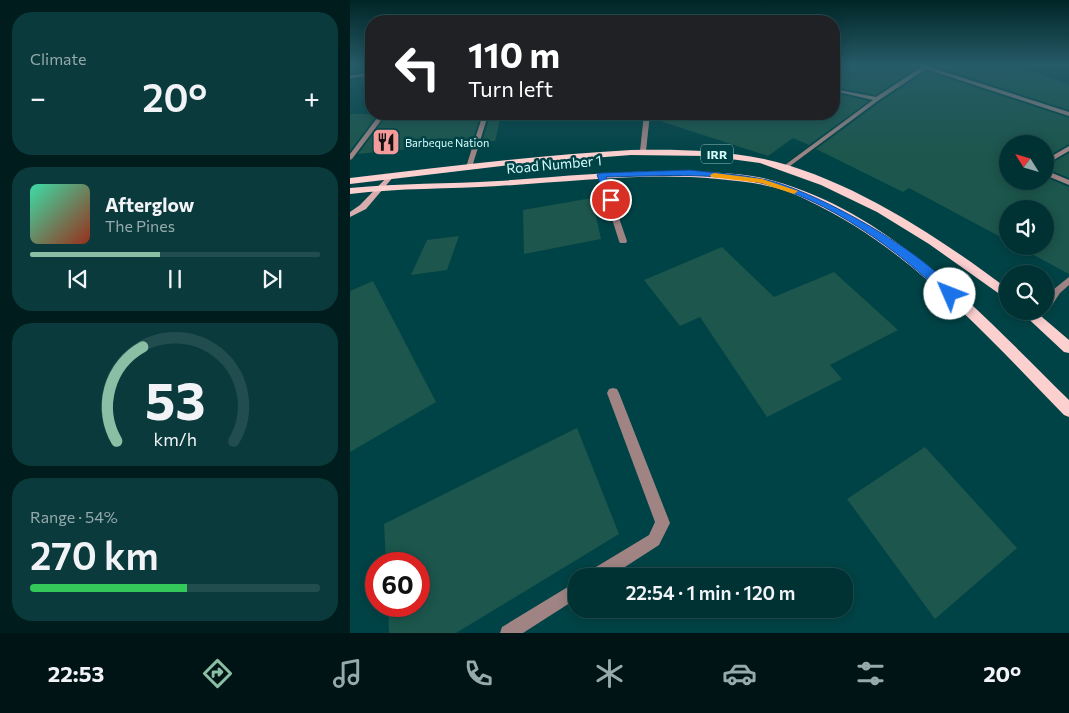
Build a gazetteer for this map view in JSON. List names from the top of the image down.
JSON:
{
  "streets": {
    "main road": ["IRR", "Road Number 1"]
  },
  "places": {
    "restaurant": ["Barbeque Nation"]
  },
  "north": "top left",
  "page": {
    "tile": [
      "Climate",
      ["Range · 54%", "270 km"]
    ],
    "turn": ["110 m", "Turn left"],
    "heat": ["−", "20°", "+"],
    "song": ["Afterglow", "The Pines"],
    "limit": "60",
    "trip": "22:54 · 1 min · 120 m",
    "tabs": ["22:53", "20°"],
    "gauge": ["53", "km/h"]
  }
}
